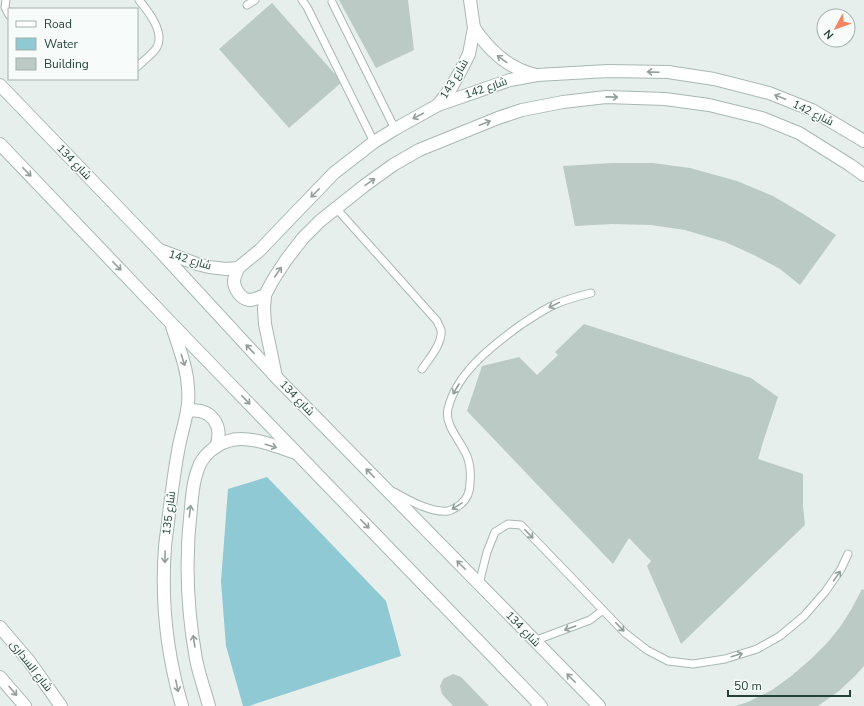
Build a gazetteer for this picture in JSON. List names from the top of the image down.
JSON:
{
  "streets": {
    "street": [
      "شارع 143",
      "شارع 142",
      "شارع 134",
      "شارع 135",
      "شارع السدارى"
    ]
  },
  "crossings": [
    ["شارع 143", "شارع 142"],
    ["شارع 142", "شارع 134"]
  ],
  "one_way": ["شارع 143"],
  "legend": ["Road", "Water", "Building"],
  "scale_bar": "50 m",
  "north": "bottom left"
}
